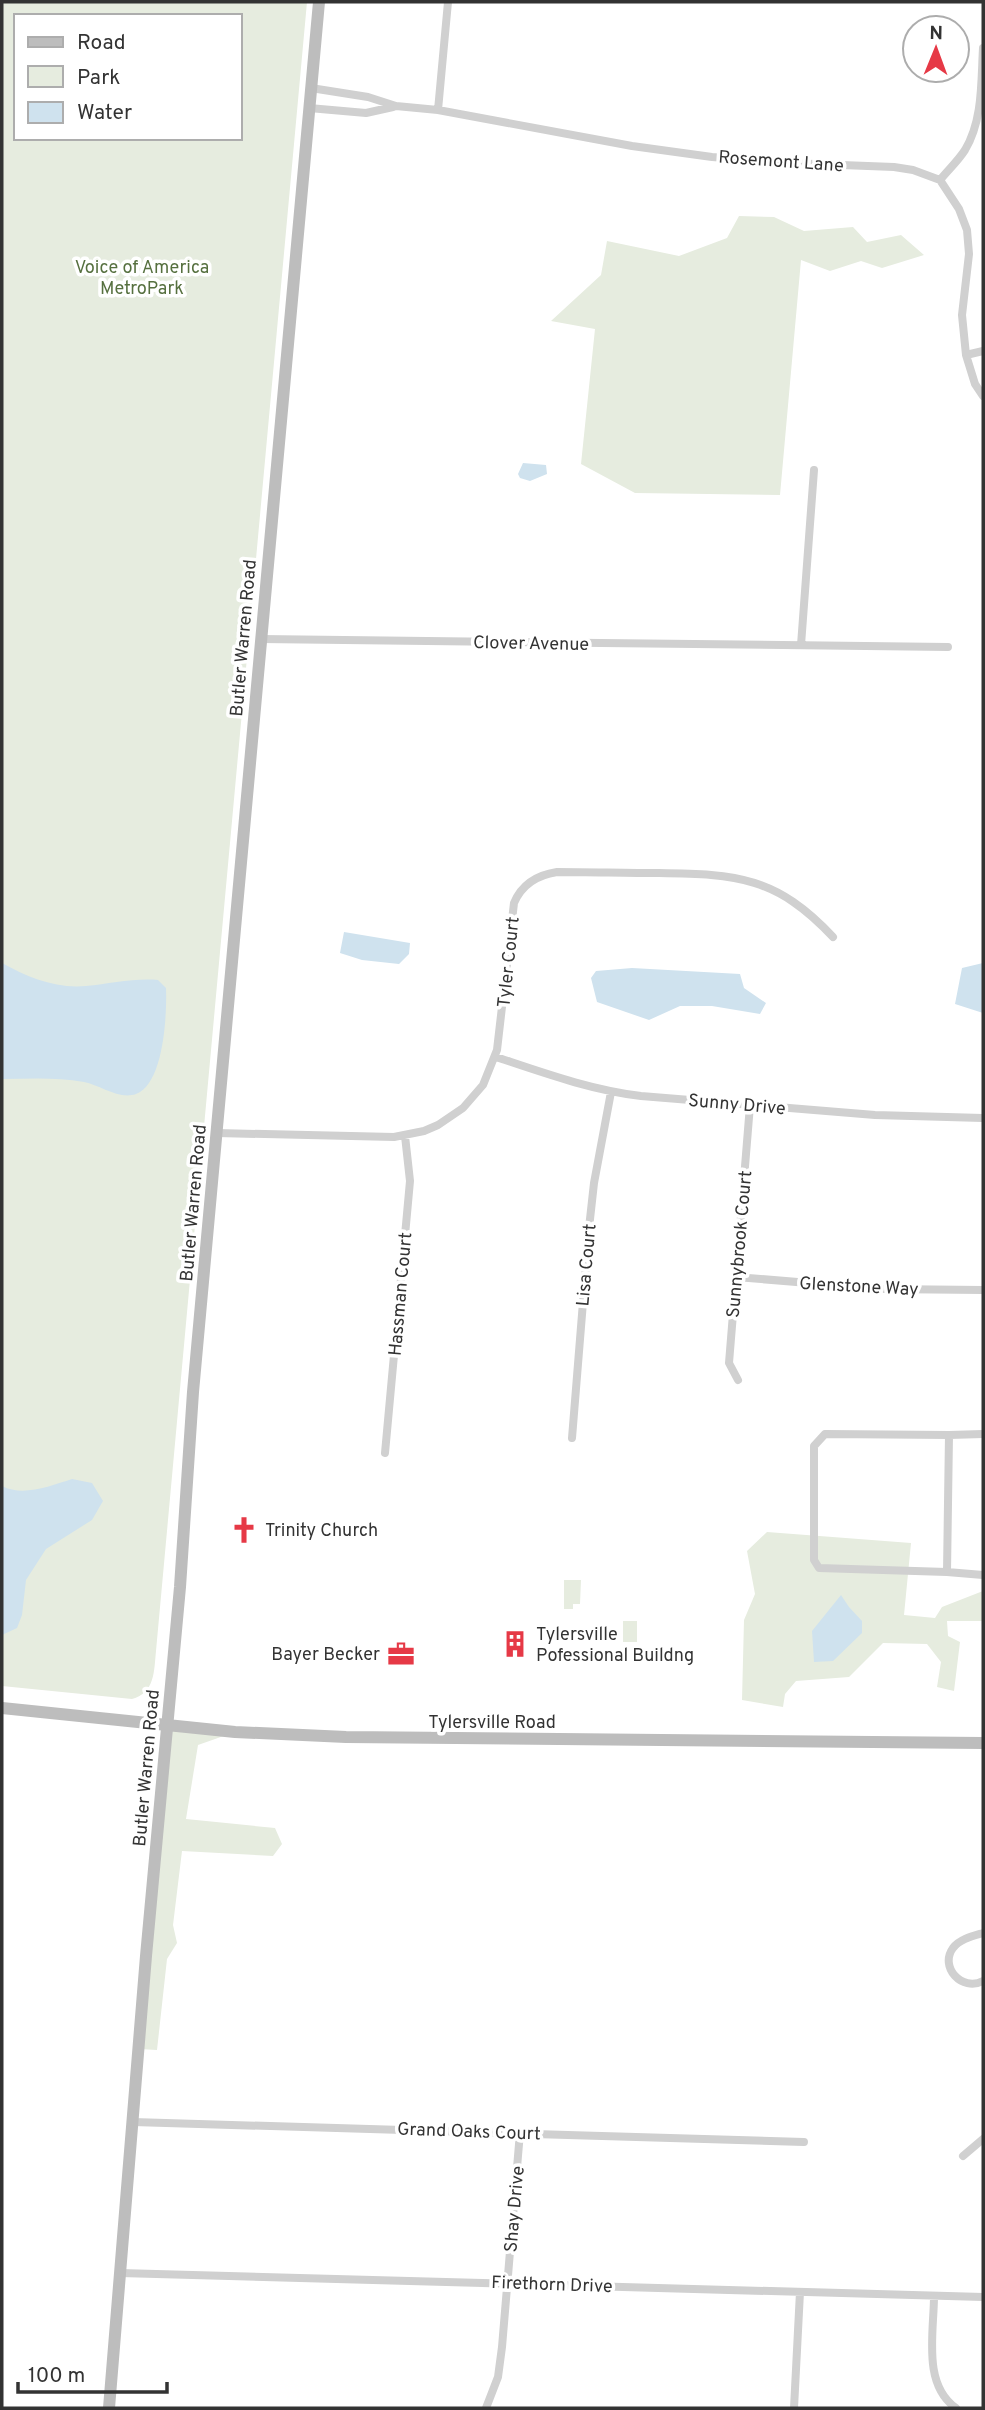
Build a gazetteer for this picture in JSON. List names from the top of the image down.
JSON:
{
  "streets": {
    "main road": ["Butler Warren Road", "Tylersville Road"],
    "street": [
      "Rosemont Lane",
      "Clover Avenue",
      "Tyler Court",
      "Sunny Drive",
      "Sunnybrook Court",
      "Lisa Court",
      "Glenstone Way",
      "Hassman Court",
      "Grand Oaks Court",
      "Shay Drive",
      "Firethorn Drive"
    ]
  },
  "crossings": [
    ["Rosemont Lane", "Butler Warren Road"],
    ["Butler Warren Road", "Clover Avenue"],
    ["Butler Warren Road", "Tyler Court"],
    ["Butler Warren Road", "Tylersville Road"],
    ["Butler Warren Road", "Grand Oaks Court"],
    ["Butler Warren Road", "Firethorn Drive"],
    ["Tyler Court", "Sunny Drive"],
    ["Tyler Court", "Hassman Court"],
    ["Sunny Drive", "Sunnybrook Court"],
    ["Sunny Drive", "Lisa Court"],
    ["Sunnybrook Court", "Glenstone Way"],
    ["Grand Oaks Court", "Shay Drive"],
    ["Shay Drive", "Firethorn Drive"]
  ],
  "parks": ["Voice of America MetroPark"],
  "places": {
    "church": ["Trinity Church"],
    "building": ["Tylersville Pofessional Buildng"],
    "office": ["Bayer Becker"]
  },
  "legend": ["Road", "Park", "Water"],
  "scale_bar": "100 m",
  "north": "top"
}
